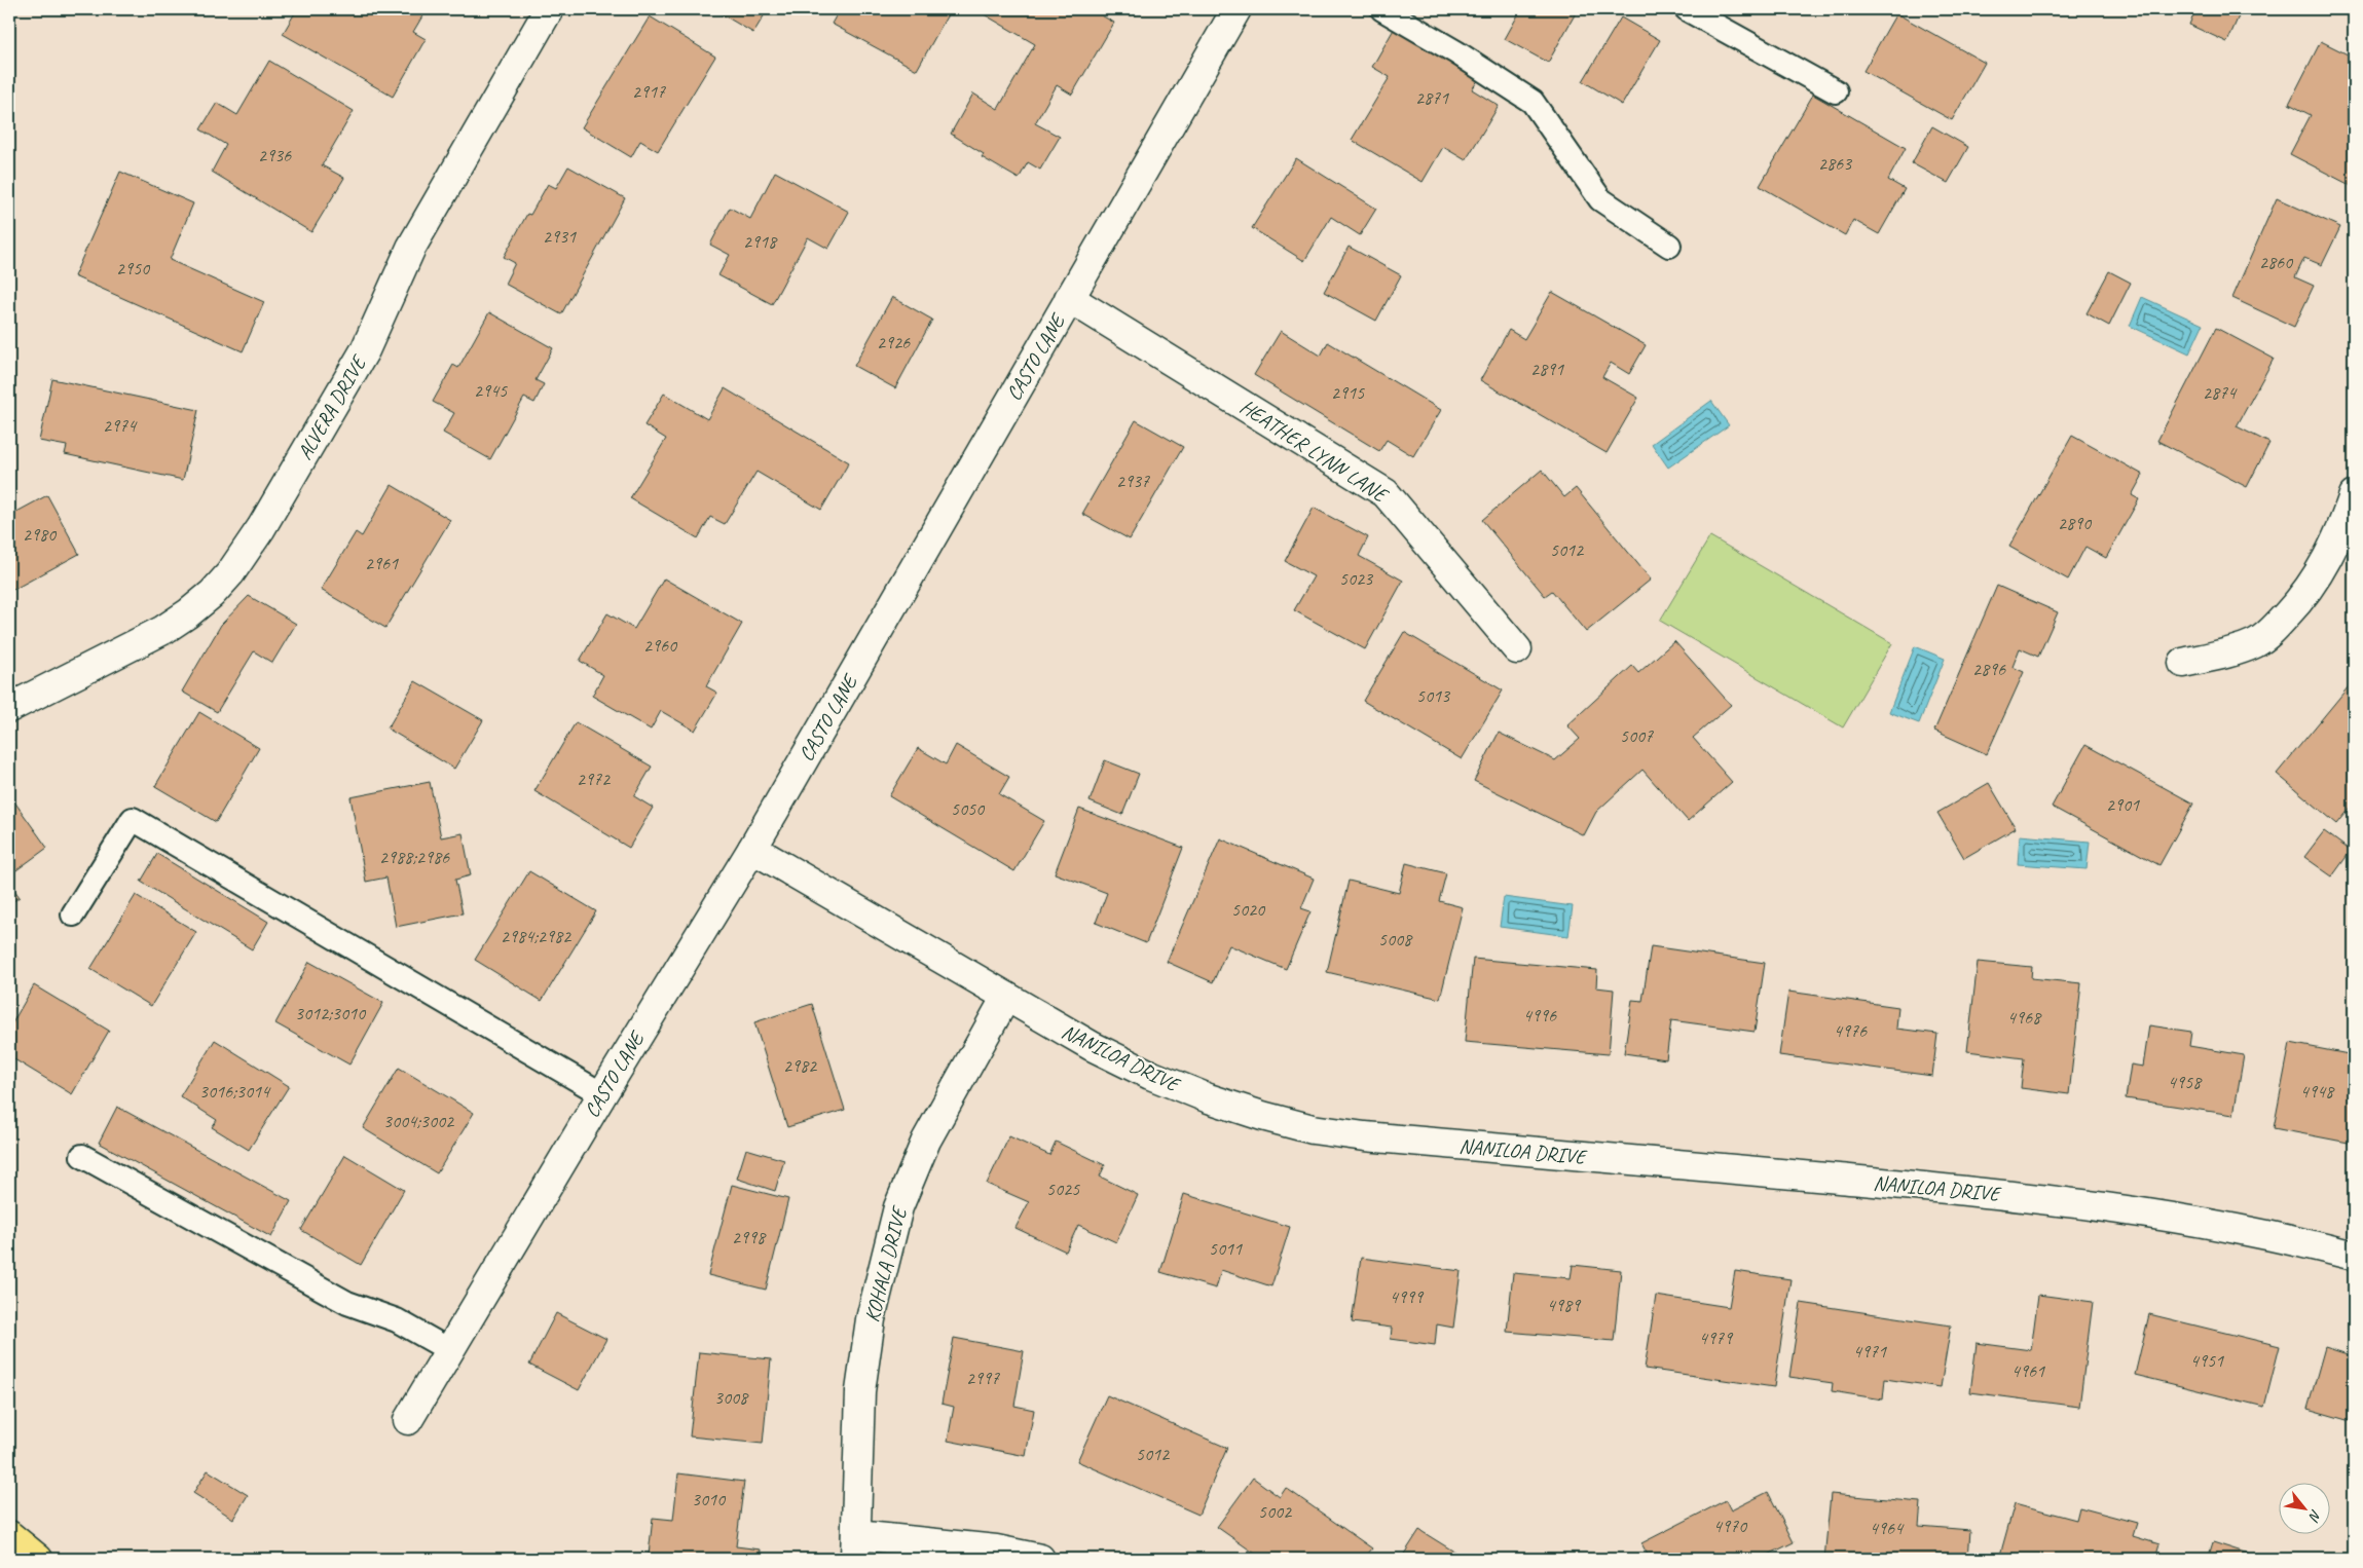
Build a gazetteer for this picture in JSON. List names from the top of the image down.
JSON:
{
  "streets": {
    "street": [
      "CASTO LANE",
      "ALVERA DRIVE",
      "HEATHER LYNN LANE",
      "NANILOA DRIVE",
      "KOHALA DRIVE"
    ]
  },
  "crossings": [
    ["CASTO LANE", "HEATHER LYNN LANE"],
    ["CASTO LANE", "NANILOA DRIVE"],
    ["NANILOA DRIVE", "KOHALA DRIVE"]
  ],
  "house_numbers": [
    "2917",
    "2871",
    "2936",
    "2863",
    "2931",
    "2918",
    "2860",
    "2950",
    "2926",
    "2891",
    "2945",
    "2915",
    "2874",
    "2974",
    "2937",
    "2890",
    "2980",
    "5012",
    "2961",
    "5023",
    "2960",
    "2896",
    "5013",
    "5007",
    "2972",
    "2901",
    "5050",
    "2988;2986",
    "5020",
    "2984;2982",
    "5008",
    "3012;3010",
    "4996",
    "4968",
    "4976",
    "2982",
    "4958",
    "3016;3014",
    "4948",
    "3004;3002",
    "5025",
    "2998",
    "5011",
    "4999",
    "4989",
    "4979",
    "4971",
    "4951",
    "4961",
    "2997",
    "3008",
    "5012",
    "3010",
    "5002",
    "4970",
    "4964"
  ],
  "north": "bottom right"
}
